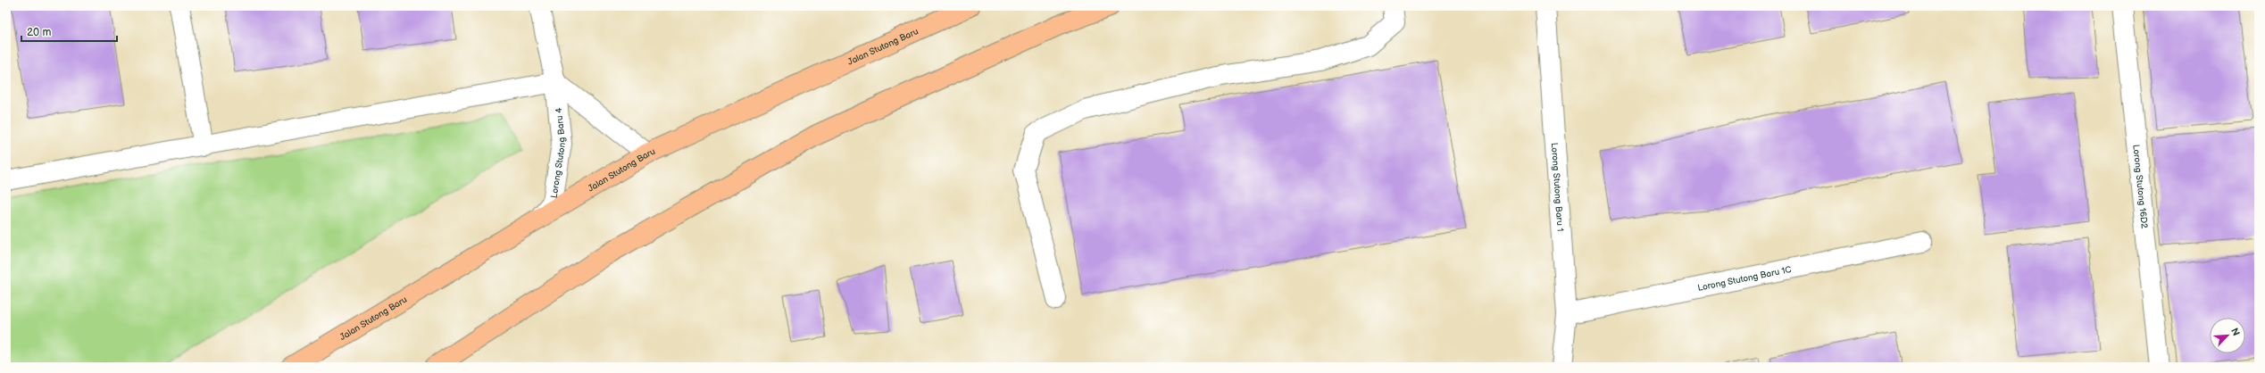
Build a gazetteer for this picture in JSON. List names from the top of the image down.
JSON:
{
  "streets": {
    "main road": ["Jalan Stutong Baru"],
    "street": [
      "Lorong Stutong Baru 4",
      "Lorong Stutong Baru 1",
      "Lorong Stutong 16D2",
      "Lorong Stutong Baru 1C"
    ]
  },
  "crossings": [
    ["Jalan Stutong Baru", "Lorong Stutong Baru 4"],
    ["Lorong Stutong Baru 1", "Lorong Stutong Baru 1C"]
  ],
  "scale_bar": "20 m",
  "north": "top right"
}
